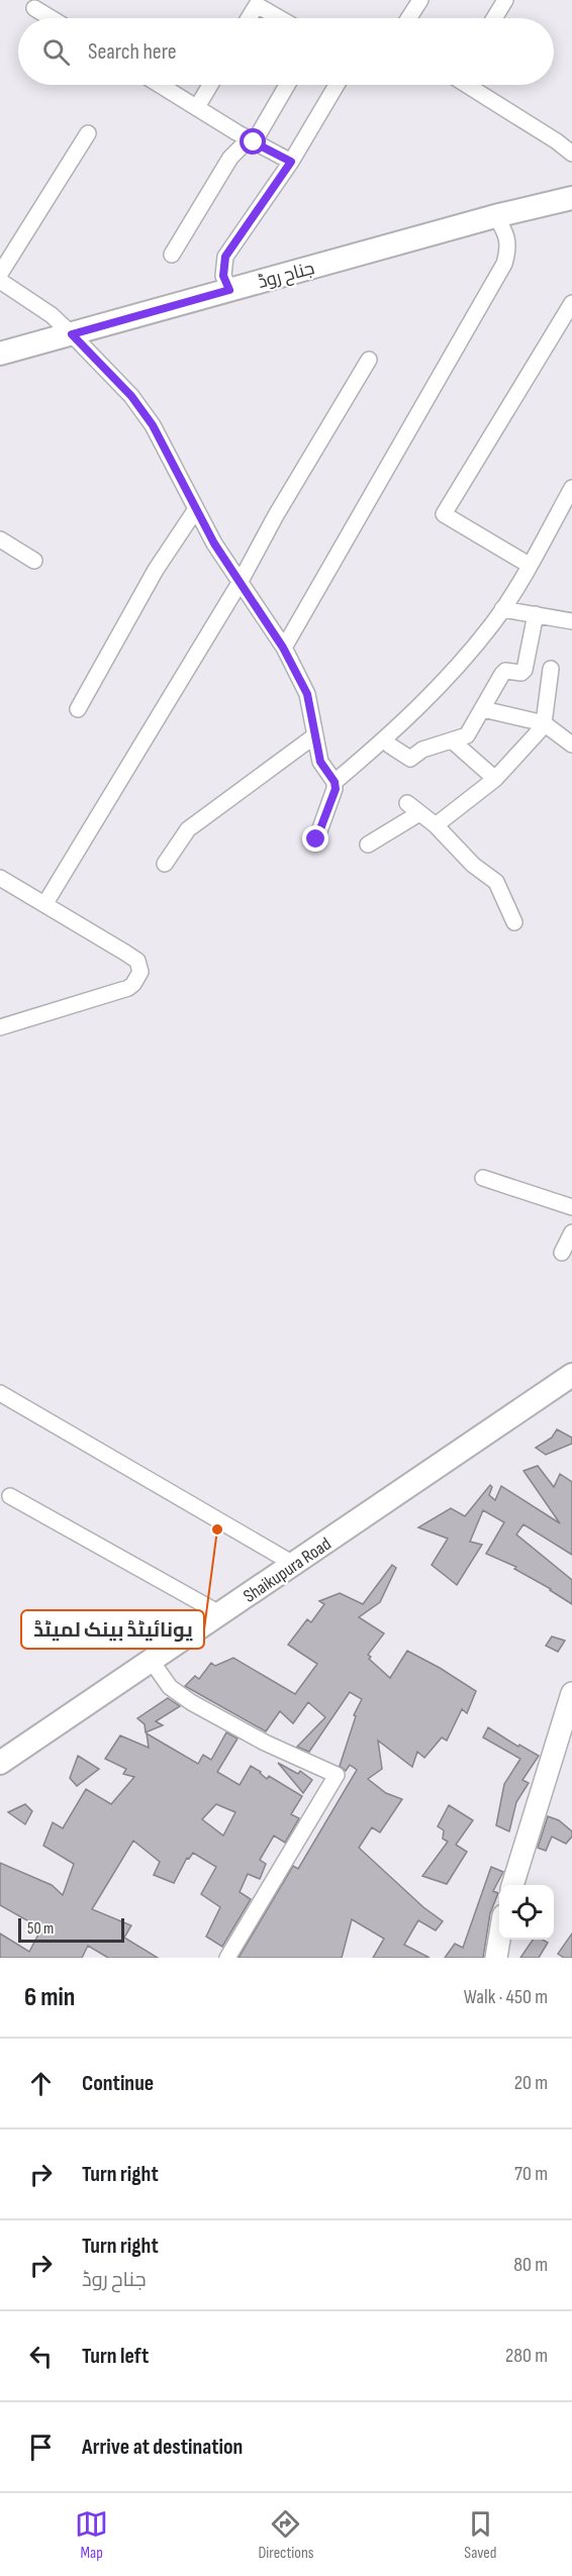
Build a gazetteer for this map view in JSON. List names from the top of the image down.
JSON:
{
  "streets": {
    "main road": ["جناح روڈ", "Shaikupura Road"]
  },
  "places": ["یونائیٹڈ بینک لمیٹڈ"],
  "scale_bar": "50 m",
  "page": {
    "search": "Search here",
    "scale": "50 m",
    "heading": ["6 min", "Walk · 450 m"],
    "list": [
      ["Continue", "20 m"],
      ["Turn right", "70 m"],
      ["Turn right", "جناح روڈ", "80 m"],
      ["Turn left", "280 m"],
      "Arrive at destination"
    ],
    "nav": ["Map", "Directions", "Saved"]
  }
}
